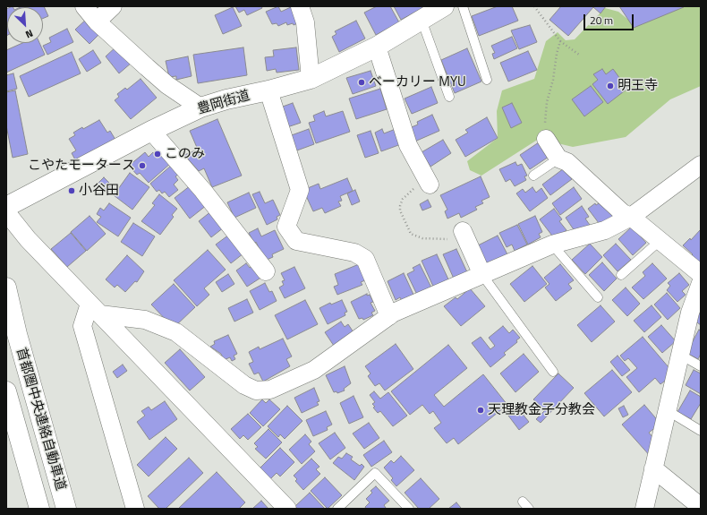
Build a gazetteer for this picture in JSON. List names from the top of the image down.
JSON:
{
  "streets": {
    "main road": ["豊岡街道", "首都圏中央連絡自動車道"]
  },
  "places": [
    "ベーカリー MYU",
    "明王寺",
    "このみ",
    "こやたモータース",
    "小谷田",
    "天理教金子分教会"
  ],
  "scale_bar": "20 m",
  "north": "bottom right"
}
